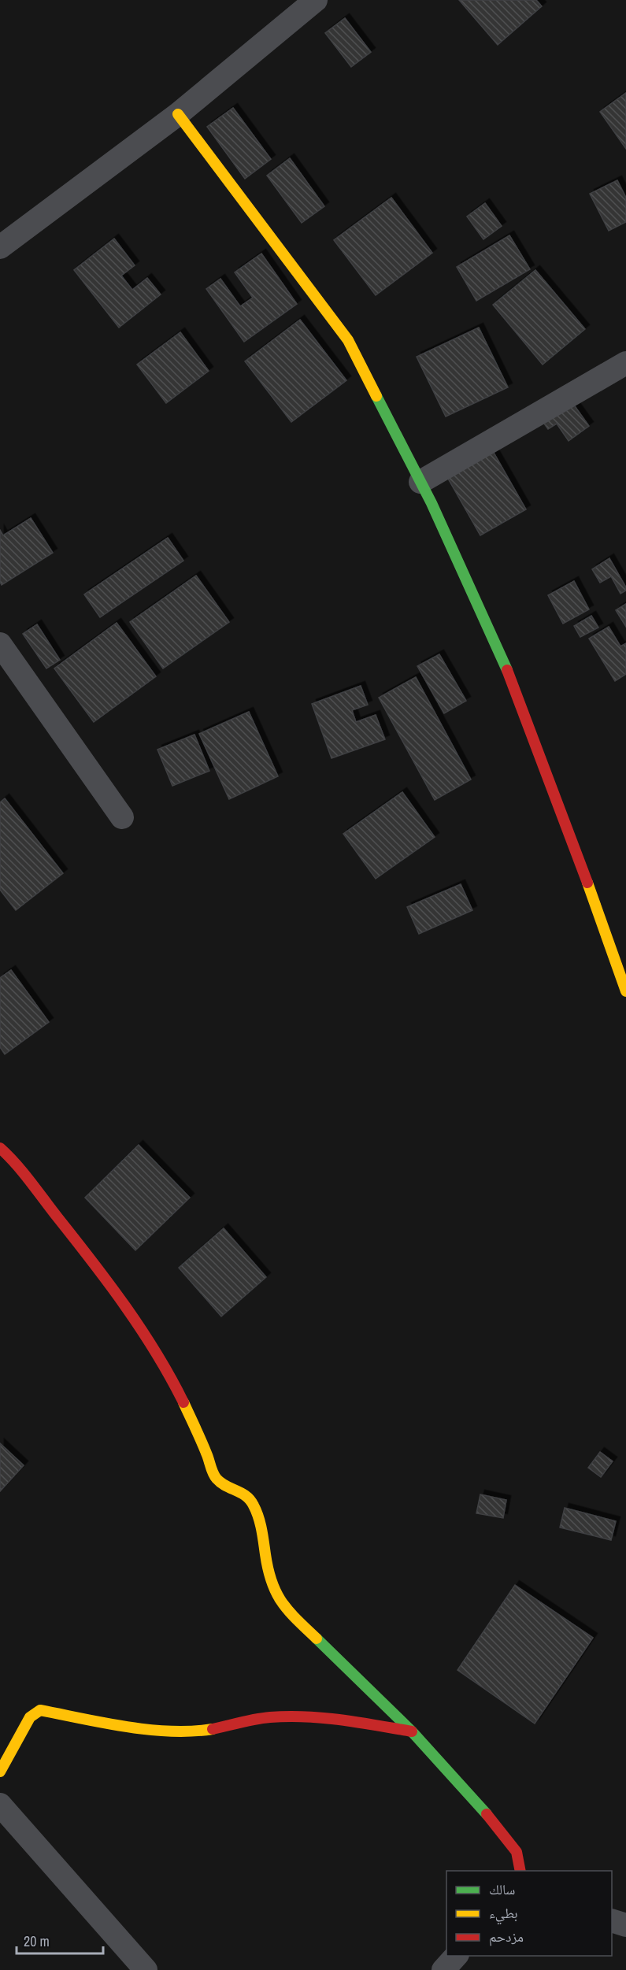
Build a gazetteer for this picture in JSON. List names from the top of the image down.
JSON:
{
  "legend": ["سالك", "بطيء", "مزدحم"],
  "scale_bar": "20 m"
}
